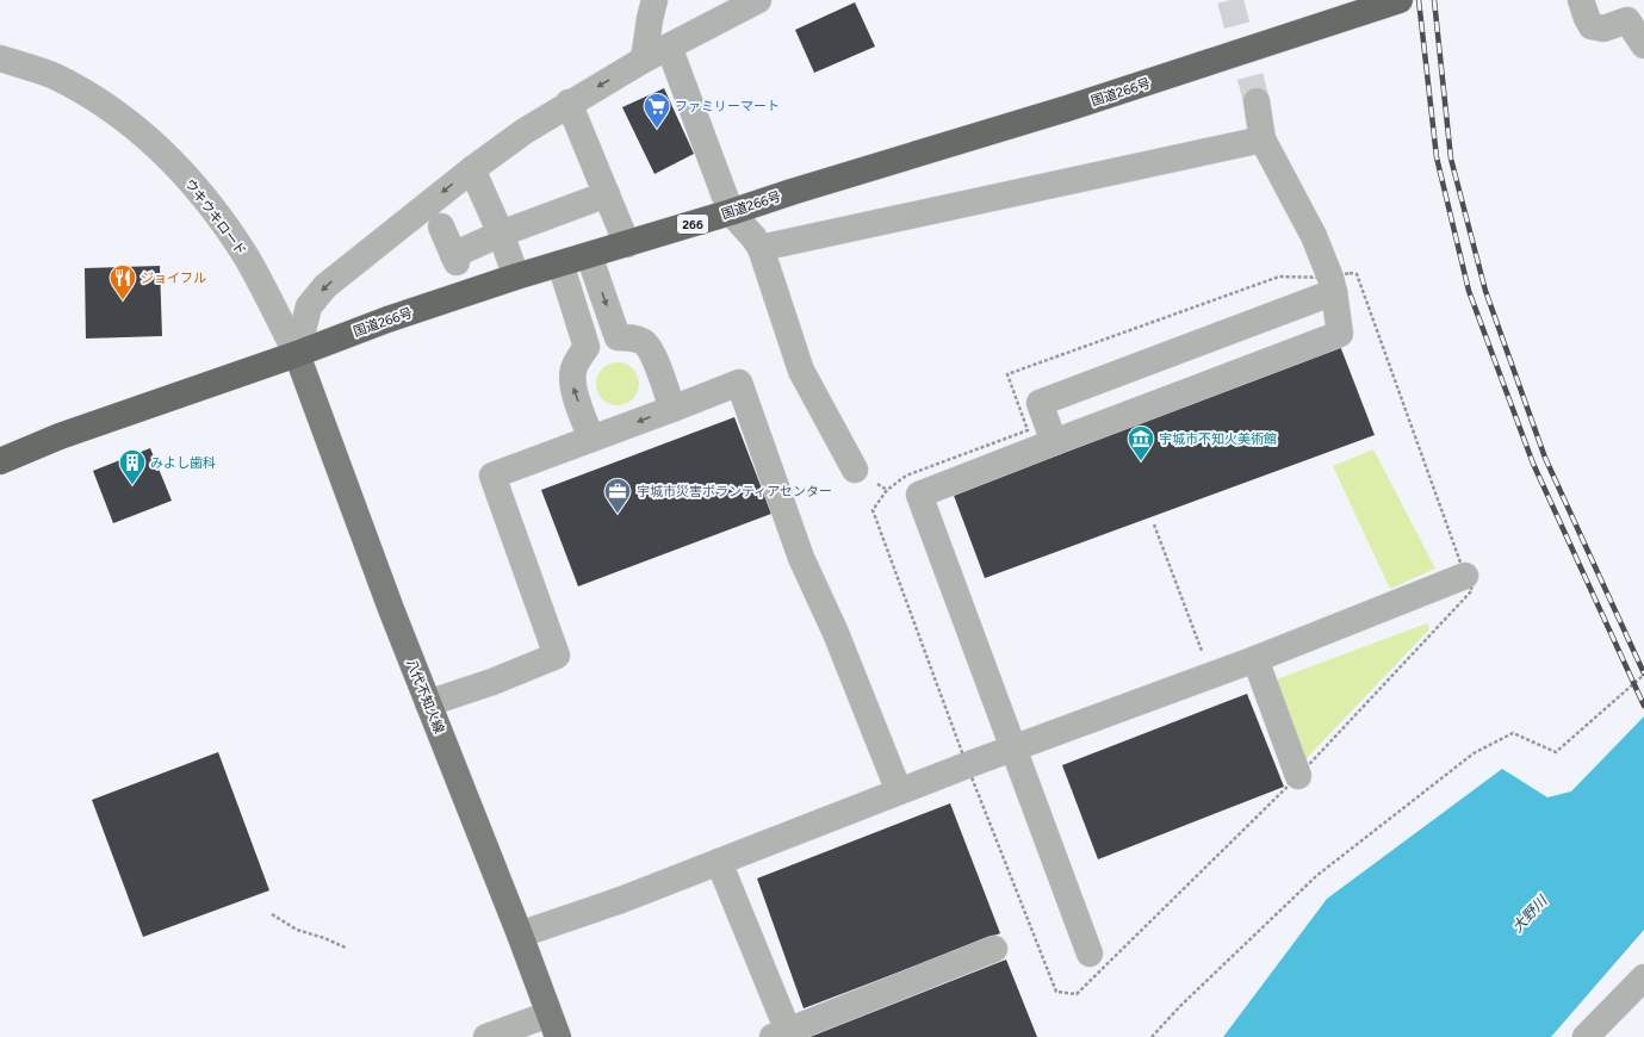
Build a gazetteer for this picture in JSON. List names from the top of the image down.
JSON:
{
  "streets": {
    "highway": ["国道266号", "266"],
    "main road": ["八代不知火線"],
    "street": ["ウキウキロード"]
  },
  "crossings": [
    ["国道266号", "ウキウキロード"],
    ["国道266号", "八代不知火線"],
    ["ウキウキロード", "八代不知火線"]
  ],
  "water": ["大野川"],
  "places": {
    "supermarket": ["ファミリーマート"],
    "restaurant": ["ジョイフル"],
    "museum": ["宇城市不知火美術館"],
    "building": ["みよし歯科"],
    "office": ["宇城市災害ボランティアセンター"]
  }
}
